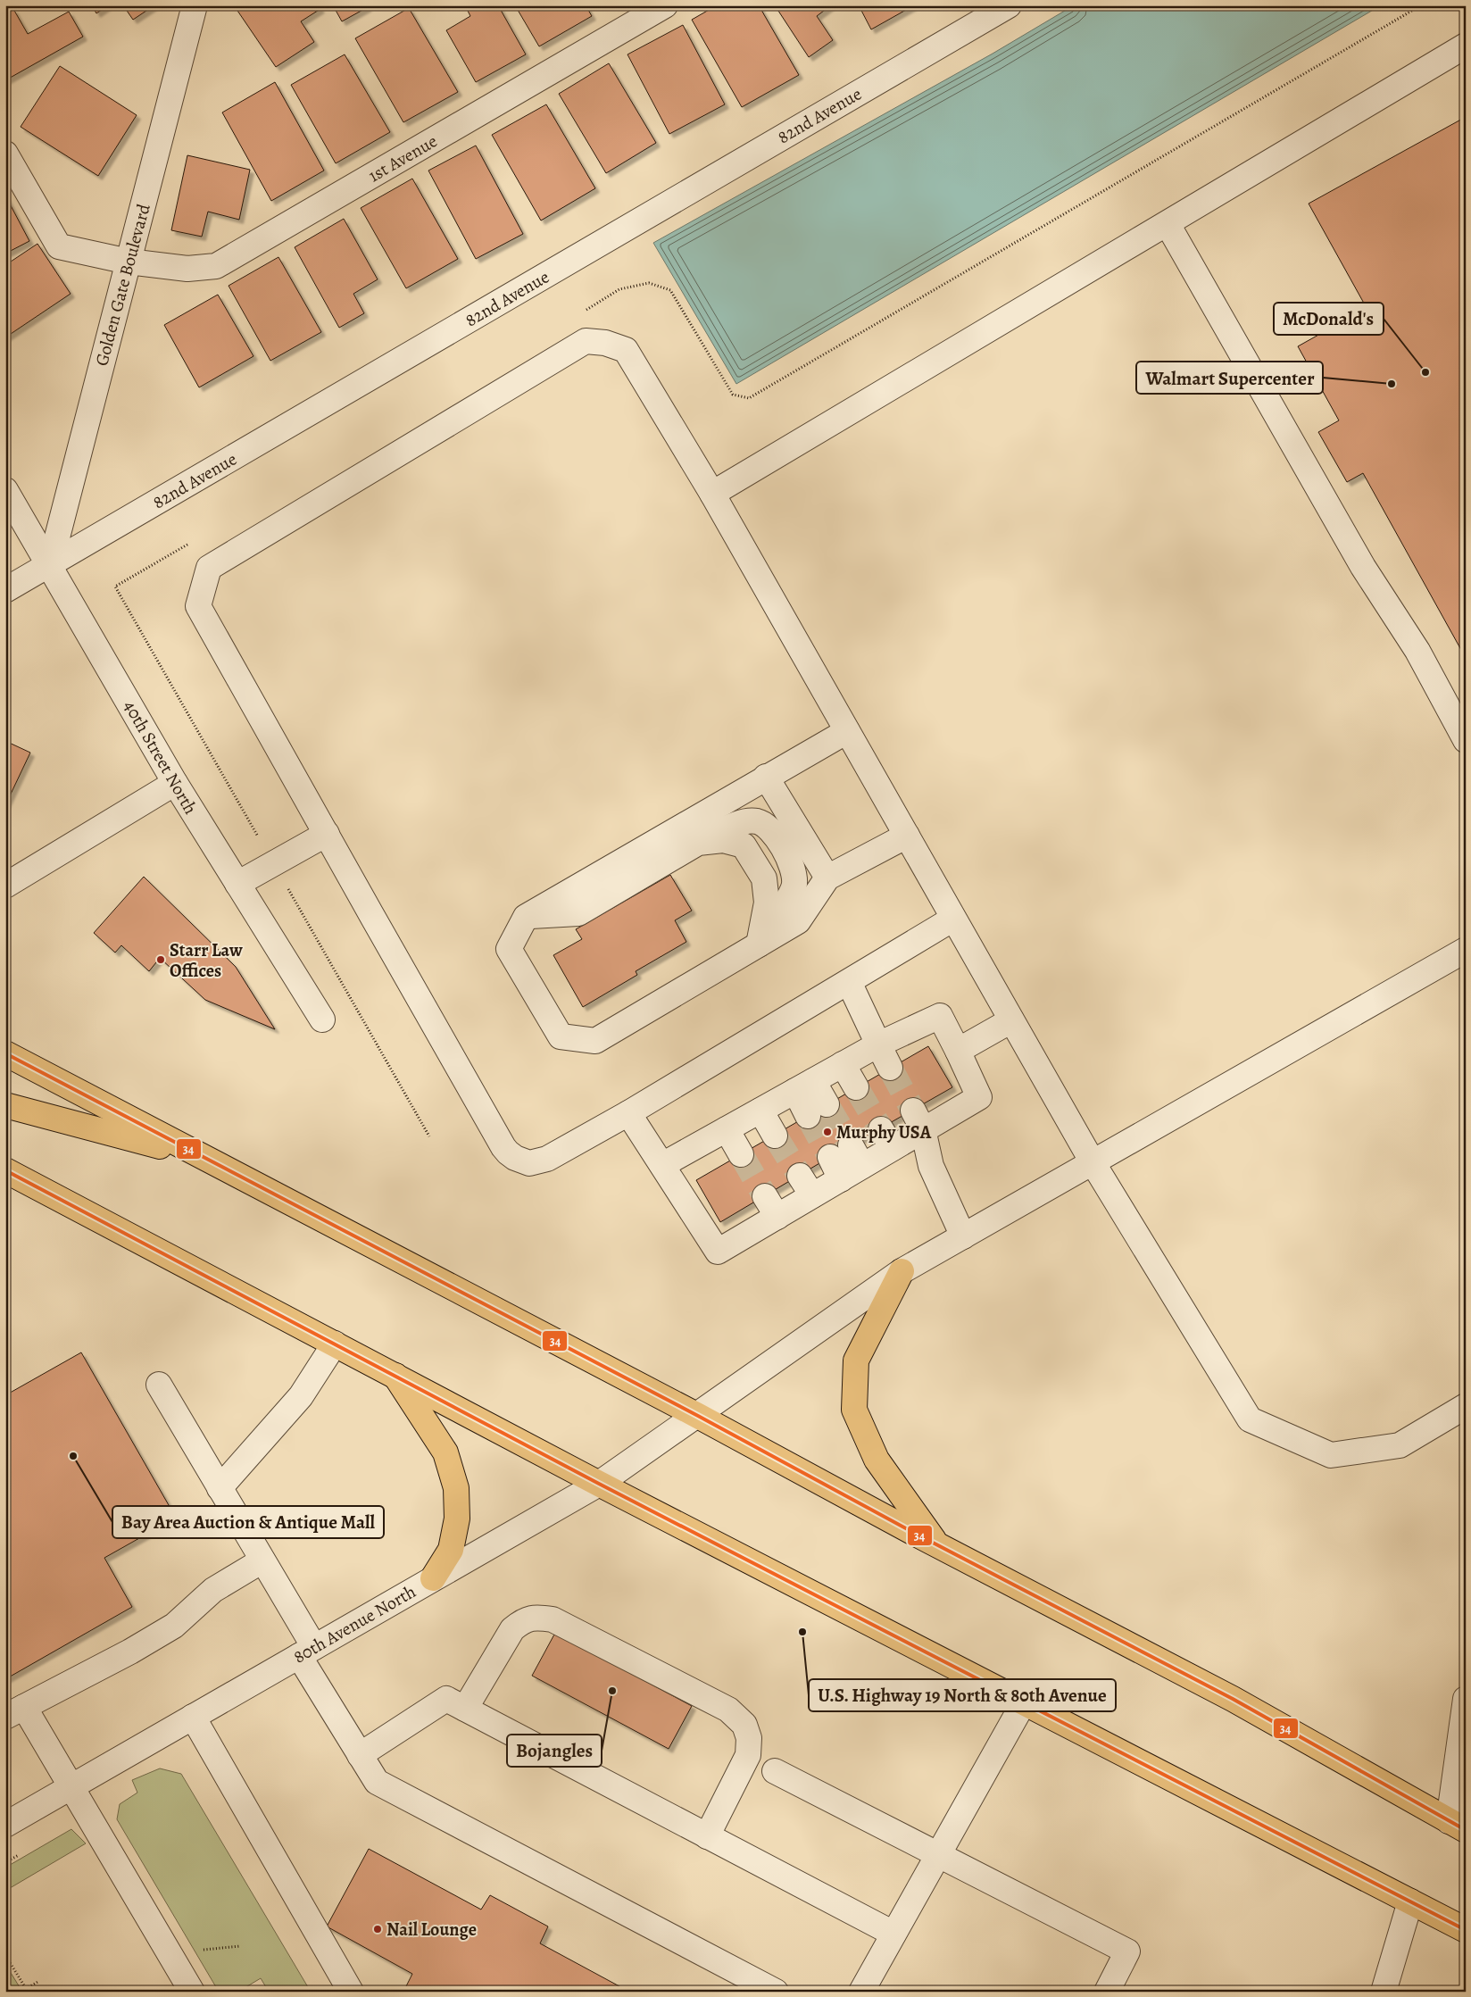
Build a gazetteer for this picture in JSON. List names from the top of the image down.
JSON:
{
  "streets": {
    "street": [
      "82nd Avenue",
      "1st Avenue",
      "Golden Gate Boulevard",
      "40th Street North",
      "80th Avenue North"
    ]
  },
  "crossings": [
    ["82nd Avenue", "Golden Gate Boulevard"],
    ["82nd Avenue", "40th Street North"],
    ["1st Avenue", "Golden Gate Boulevard"],
    ["Golden Gate Boulevard", "40th Street North"]
  ],
  "places": [
    "McDonald's",
    "Walmart Supercenter",
    "Starr Law Offices",
    "Murphy USA",
    "Bay Area Auction & Antique Mall",
    "U.S. Highway 19 North & 80th Avenue",
    "Bojangles",
    "Nail Lounge"
  ],
  "lines": ["transit line 34"]
}
